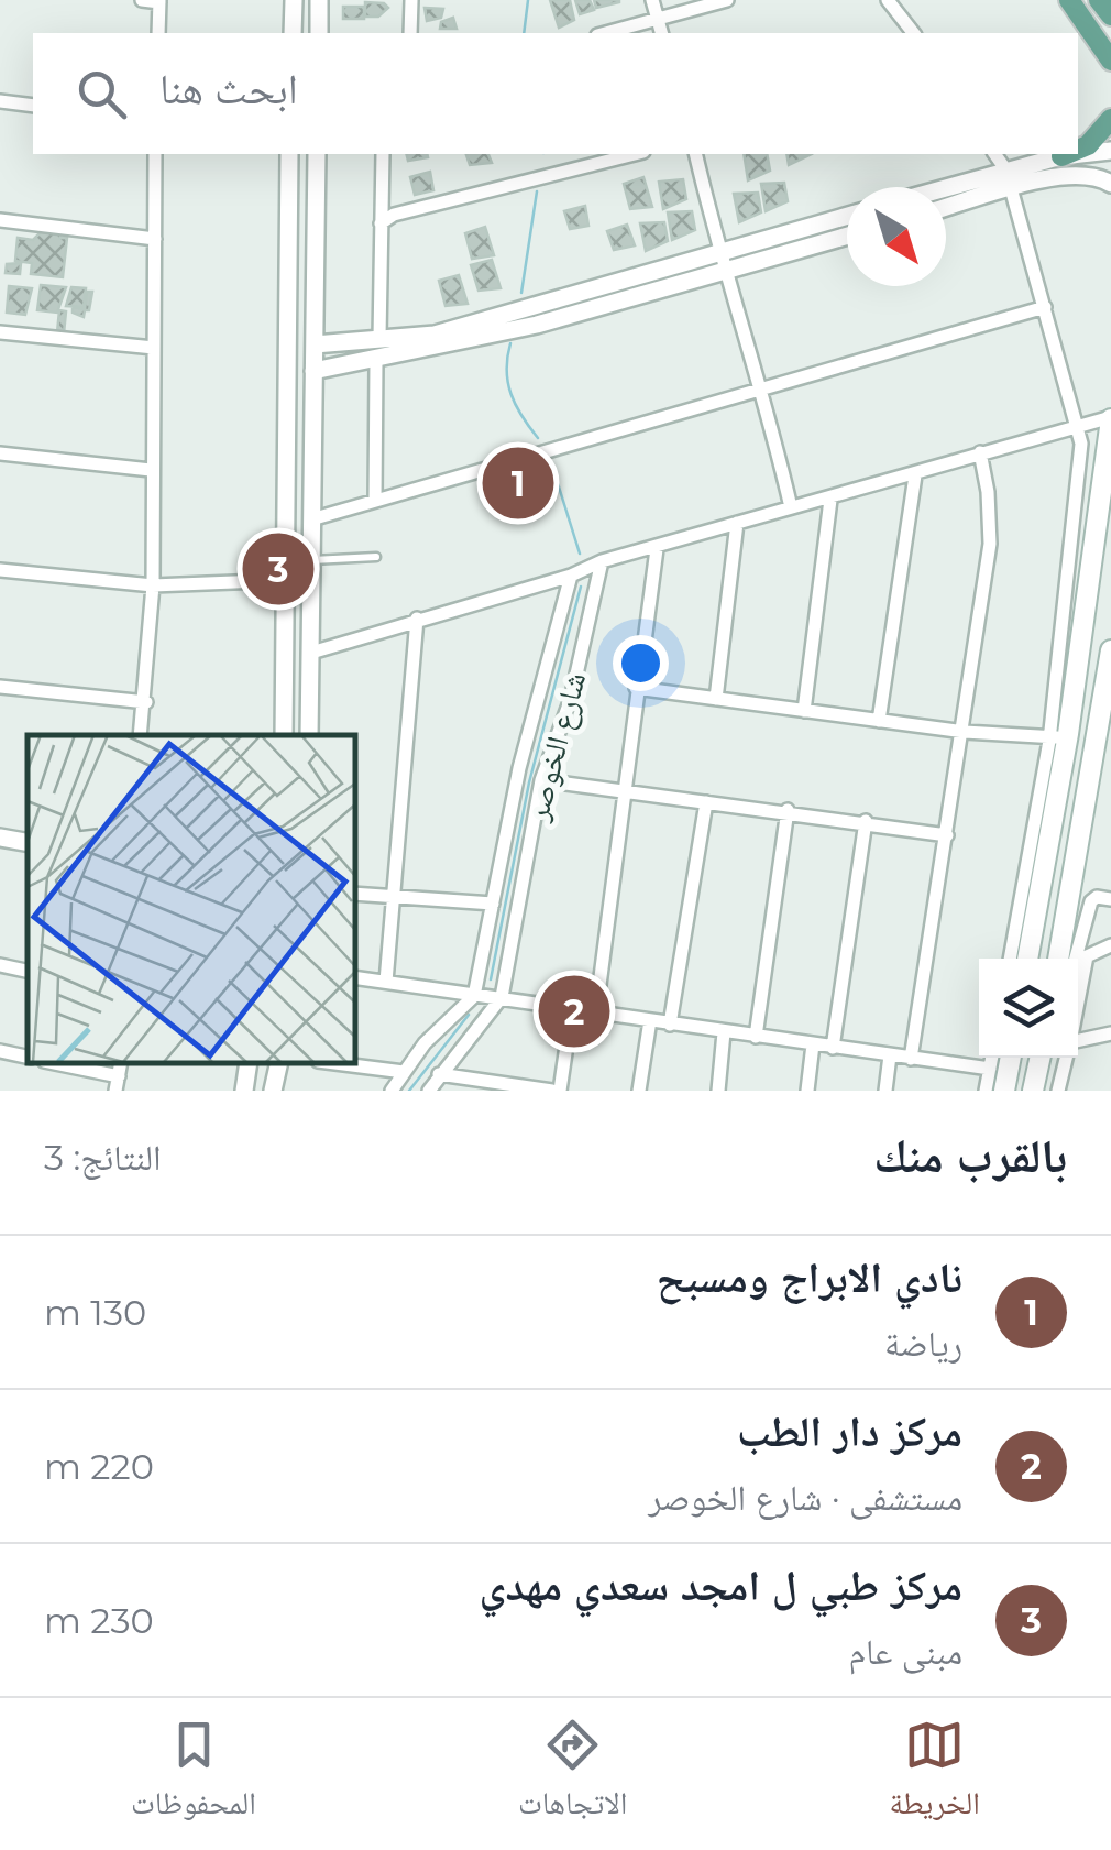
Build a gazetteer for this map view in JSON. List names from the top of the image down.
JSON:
{
  "streets": {
    "street": ["شارع الخوصر"]
  },
  "north": "bottom right",
  "page": {
    "search": "ابحث هنا",
    "pins": ["1", "3", "2"],
    "heading": ["بالقرب منك", "النتائج: 3"],
    "list": [
      {
        "mark": "1",
        "name": "نادي الابراج ومسبح",
        "note": "رياضة",
        "value": "130 m"
      },
      {
        "mark": "2",
        "name": "مركز دار الطب",
        "note": "مستشفى · شارع الخوصر",
        "value": "220 m"
      },
      {
        "mark": "3",
        "name": "مركز طبي ل امجد سعدي مهدي",
        "note": "مبنى عام",
        "value": "230 m"
      }
    ],
    "nav": ["الخريطة", "الاتجاهات", "المحفوظات"]
  }
}
